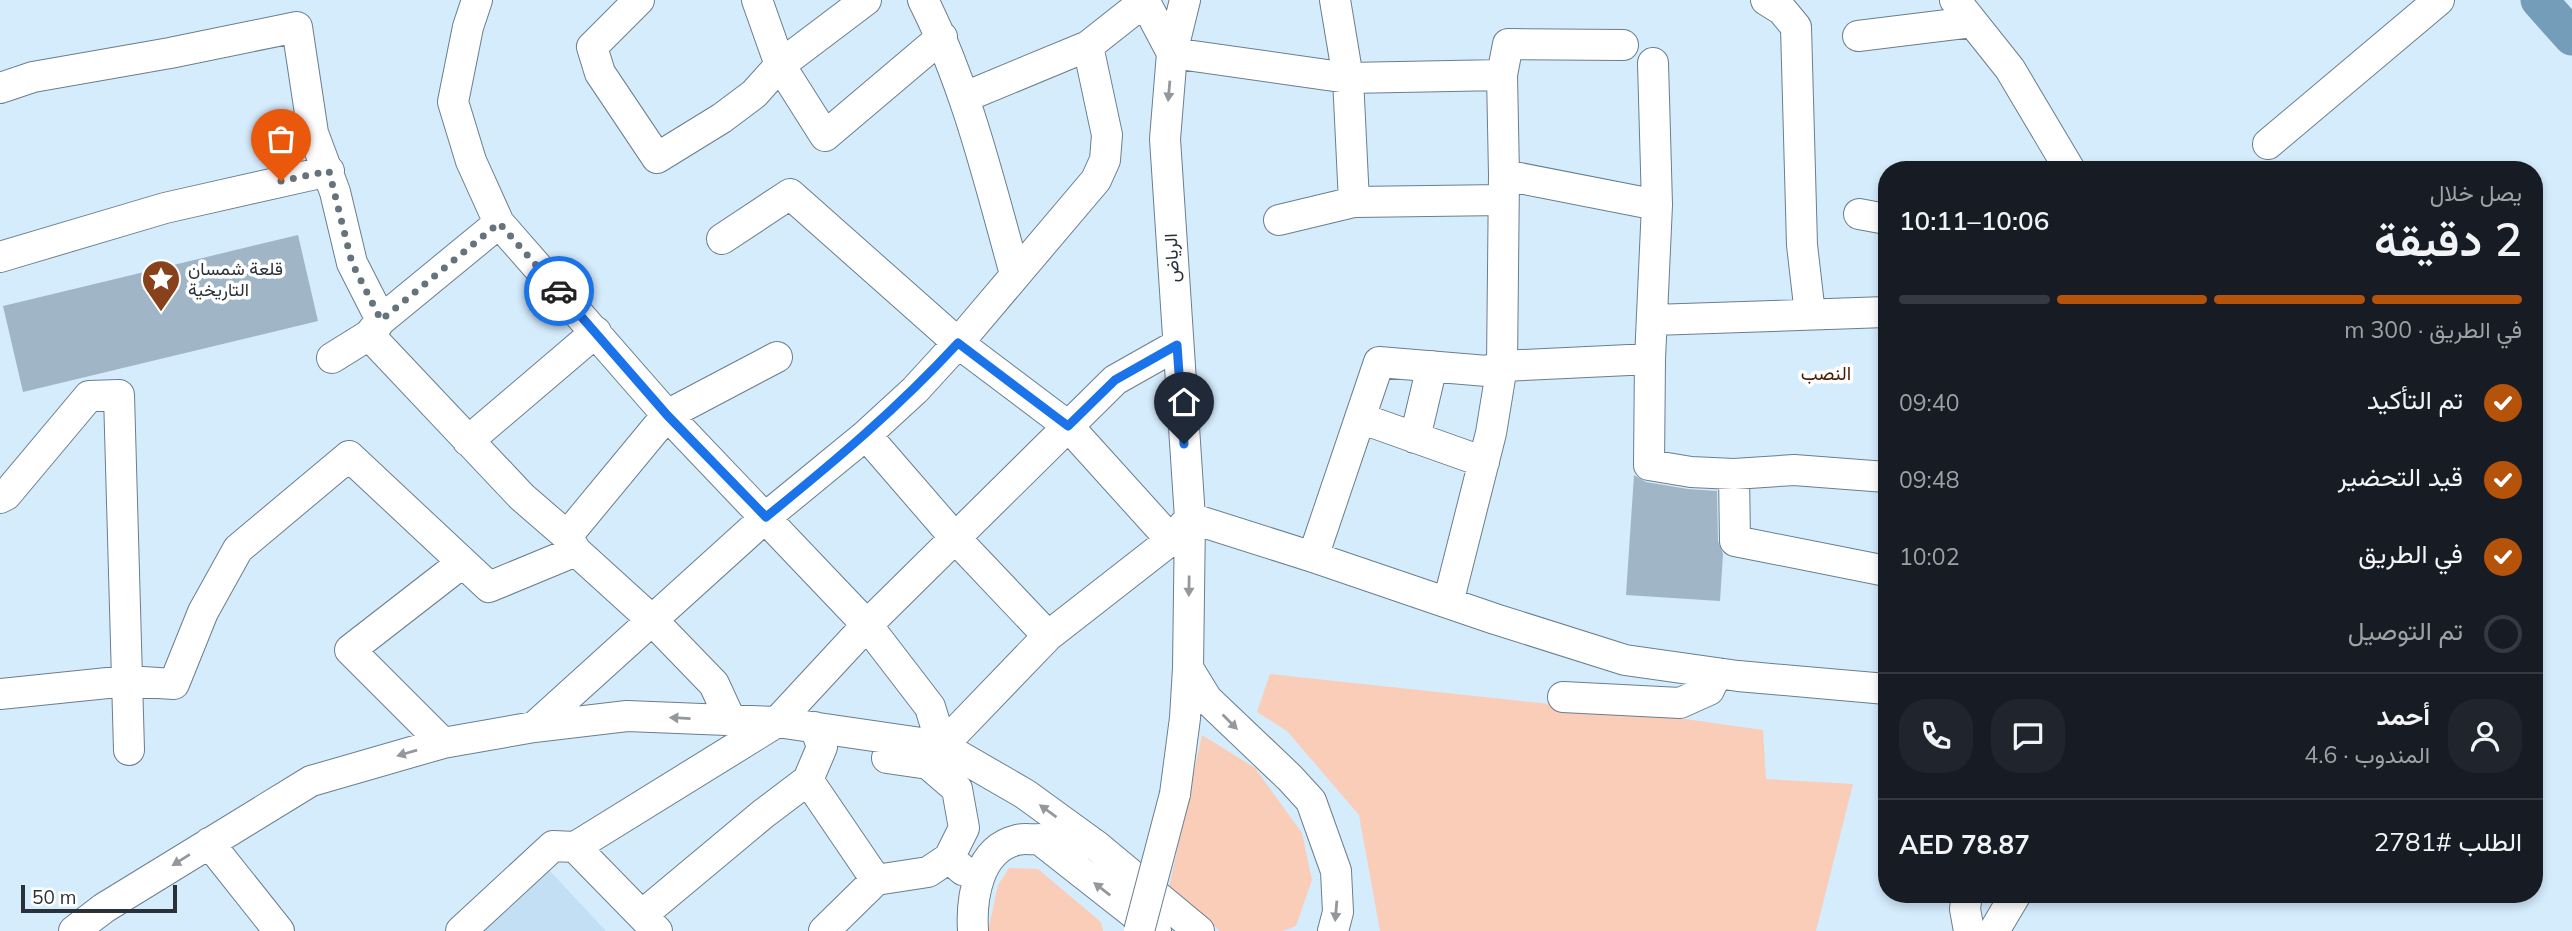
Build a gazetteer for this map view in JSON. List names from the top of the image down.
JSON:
{
  "streets": {
    "street": ["الرياض"]
  },
  "districts": ["النصب"],
  "places": {
    "place": ["قلعة شمسان التاريخية"]
  },
  "scale_bar": "50 m",
  "page": {
    "heading": ["2 دقيقة", "يصل خلال", "10:06–10:11"],
    "panel": [
      "أحمد",
      "المندوب · 4.6",
      "الطلب #2781",
      "AED 78.87"
    ],
    "bar": "في الطريق · 300 m",
    "list": [
      ["تم التأكيد", "09:40"],
      ["قيد التحضير", "09:48"],
      ["في الطريق", "10:02"],
      "تم التوصيل"
    ],
    "scale": "50 m"
  }
}
